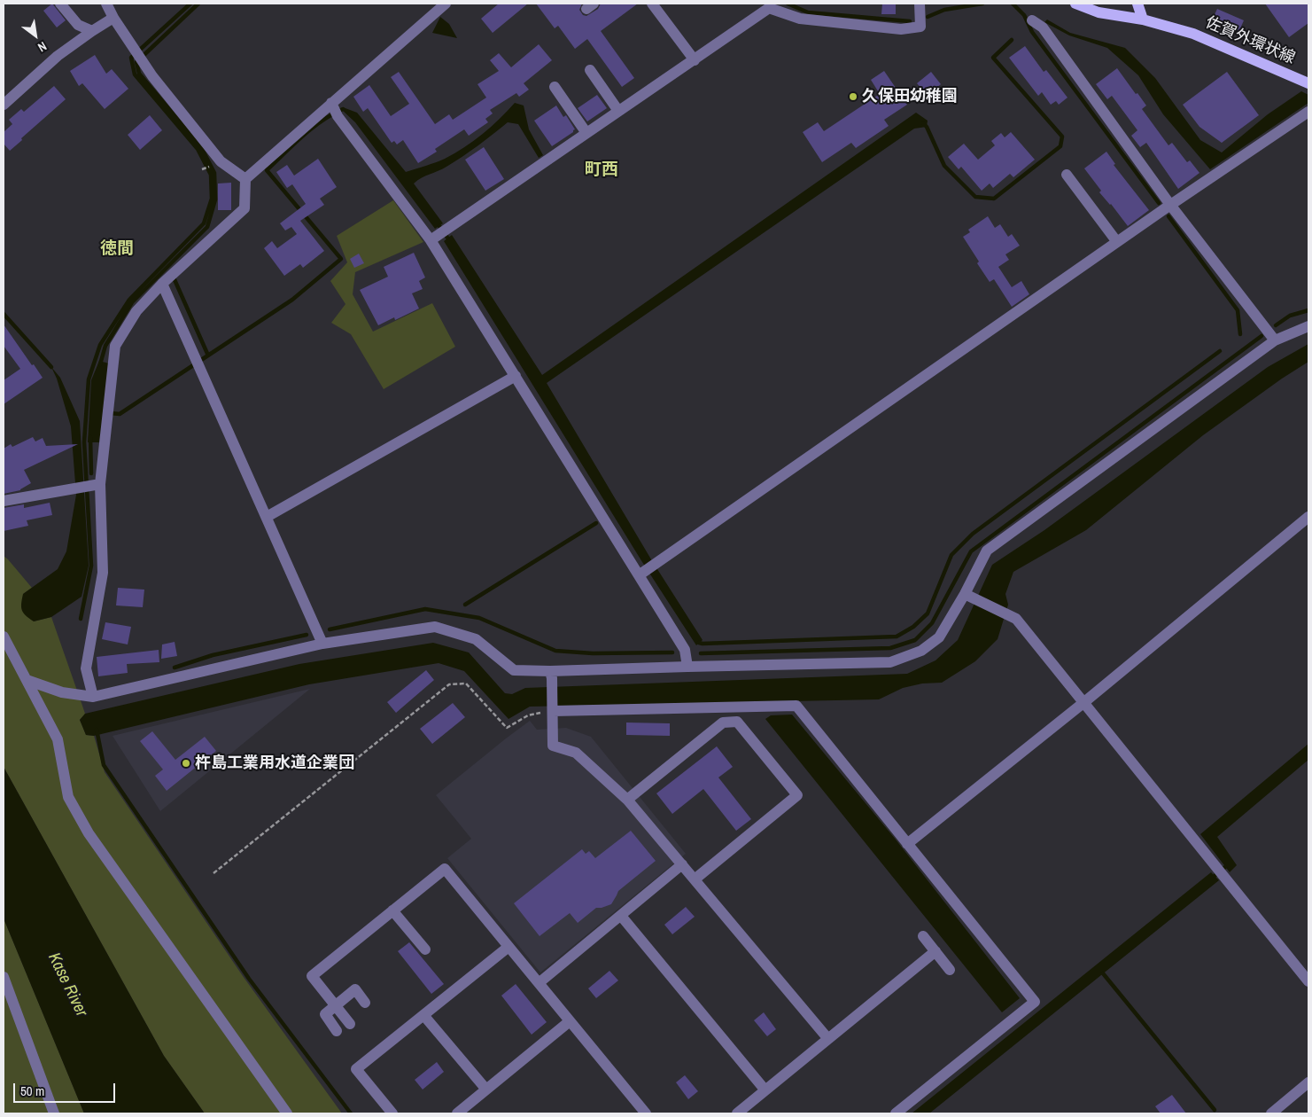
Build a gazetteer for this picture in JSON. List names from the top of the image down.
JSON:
{
  "streets": {
    "main road": ["佐賀外環状線"]
  },
  "districts": ["町西", "徳間"],
  "water": ["Kase River"],
  "places": ["久保田幼稚園", "杵島工業用水道企業団"],
  "scale_bar": "50 m",
  "north": "bottom right"
}
